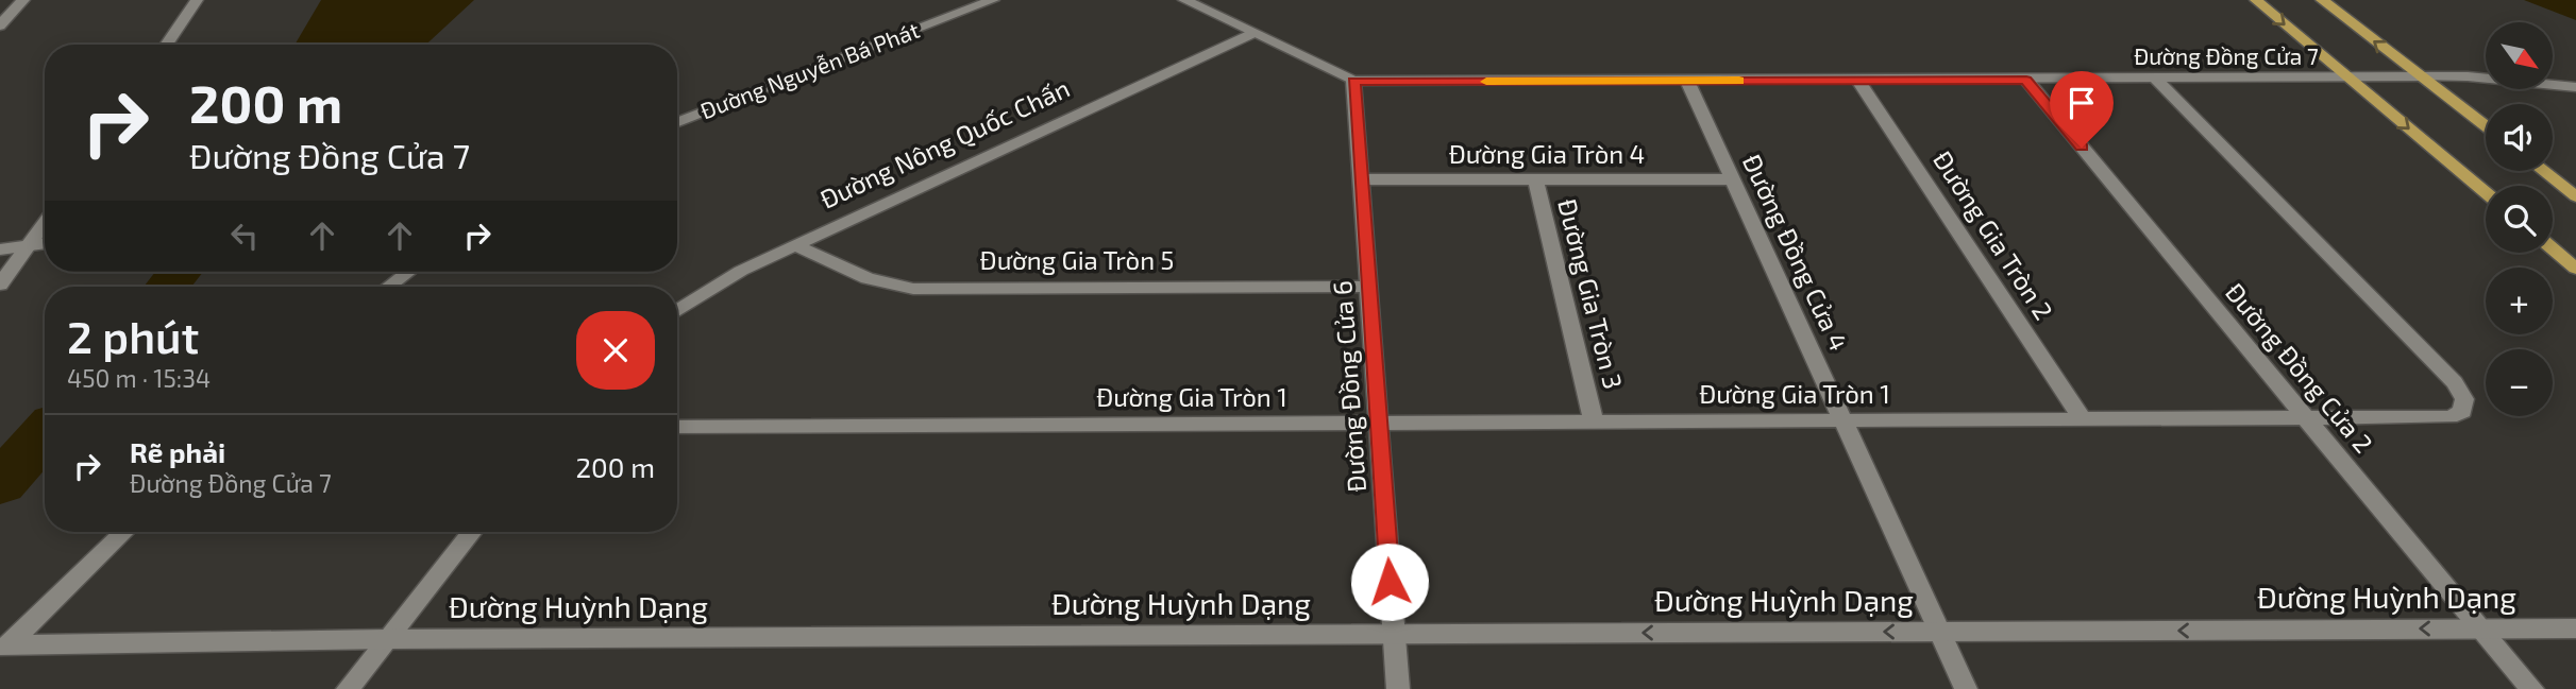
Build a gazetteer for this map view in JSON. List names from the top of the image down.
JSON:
{
  "streets": {
    "street": [
      "Đường Đồng Cửa 7",
      "Đường Nguyễn Bá Phát",
      "Đường Nông Quốc Chấn",
      "Đường Gia Tròn 4",
      "Đường Gia Tròn 2",
      "Đường Đồng Cửa 4",
      "Đường Gia Tròn 5",
      "Đường Gia Tròn 3",
      "Đường Đồng Cửa 2",
      "Đường Đồng Cửa 6",
      "Đường Gia Tròn 1",
      "Đường Huỳnh Dạng"
    ]
  },
  "crossings": [
    ["Đường Đồng Cửa 7", "Đường Nông Quốc Chấn"],
    ["Đường Đồng Cửa 7", "Đường Gia Tròn 2"],
    ["Đường Đồng Cửa 7", "Đường Đồng Cửa 4"],
    ["Đường Đồng Cửa 7", "Đường Đồng Cửa 2"],
    ["Đường Đồng Cửa 7", "Đường Đồng Cửa 6"],
    ["Đường Đồng Cửa 7", "Đường Gia Tròn 1"],
    ["Đường Nông Quốc Chấn", "Đường Gia Tròn 5"],
    ["Đường Gia Tròn 4", "Đường Đồng Cửa 4"],
    ["Đường Gia Tròn 4", "Đường Gia Tròn 3"],
    ["Đường Gia Tròn 4", "Đường Đồng Cửa 6"],
    ["Đường Gia Tròn 2", "Đường Gia Tròn 1"],
    ["Đường Đồng Cửa 4", "Đường Gia Tròn 1"],
    ["Đường Đồng Cửa 4", "Đường Huỳnh Dạng"],
    ["Đường Gia Tròn 5", "Đường Đồng Cửa 6"],
    ["Đường Gia Tròn 3", "Đường Gia Tròn 1"],
    ["Đường Đồng Cửa 2", "Đường Gia Tròn 1"],
    ["Đường Đồng Cửa 2", "Đường Huỳnh Dạng"],
    ["Đường Đồng Cửa 6", "Đường Gia Tròn 1"],
    ["Đường Đồng Cửa 6", "Đường Huỳnh Dạng"]
  ],
  "one_way": ["Đường Huỳnh Dạng"],
  "north": "bottom right",
  "page": {
    "map_buttons": ["+", "−"],
    "turn": ["200 m", "Đường Đồng Cửa 7"],
    "heading": ["2 phút", "450 m · 15:34"],
    "list": [
      {
        "name": "Rẽ phải",
        "note": "Đường Đồng Cửa 7",
        "value": "200 m"
      }
    ]
  }
}
